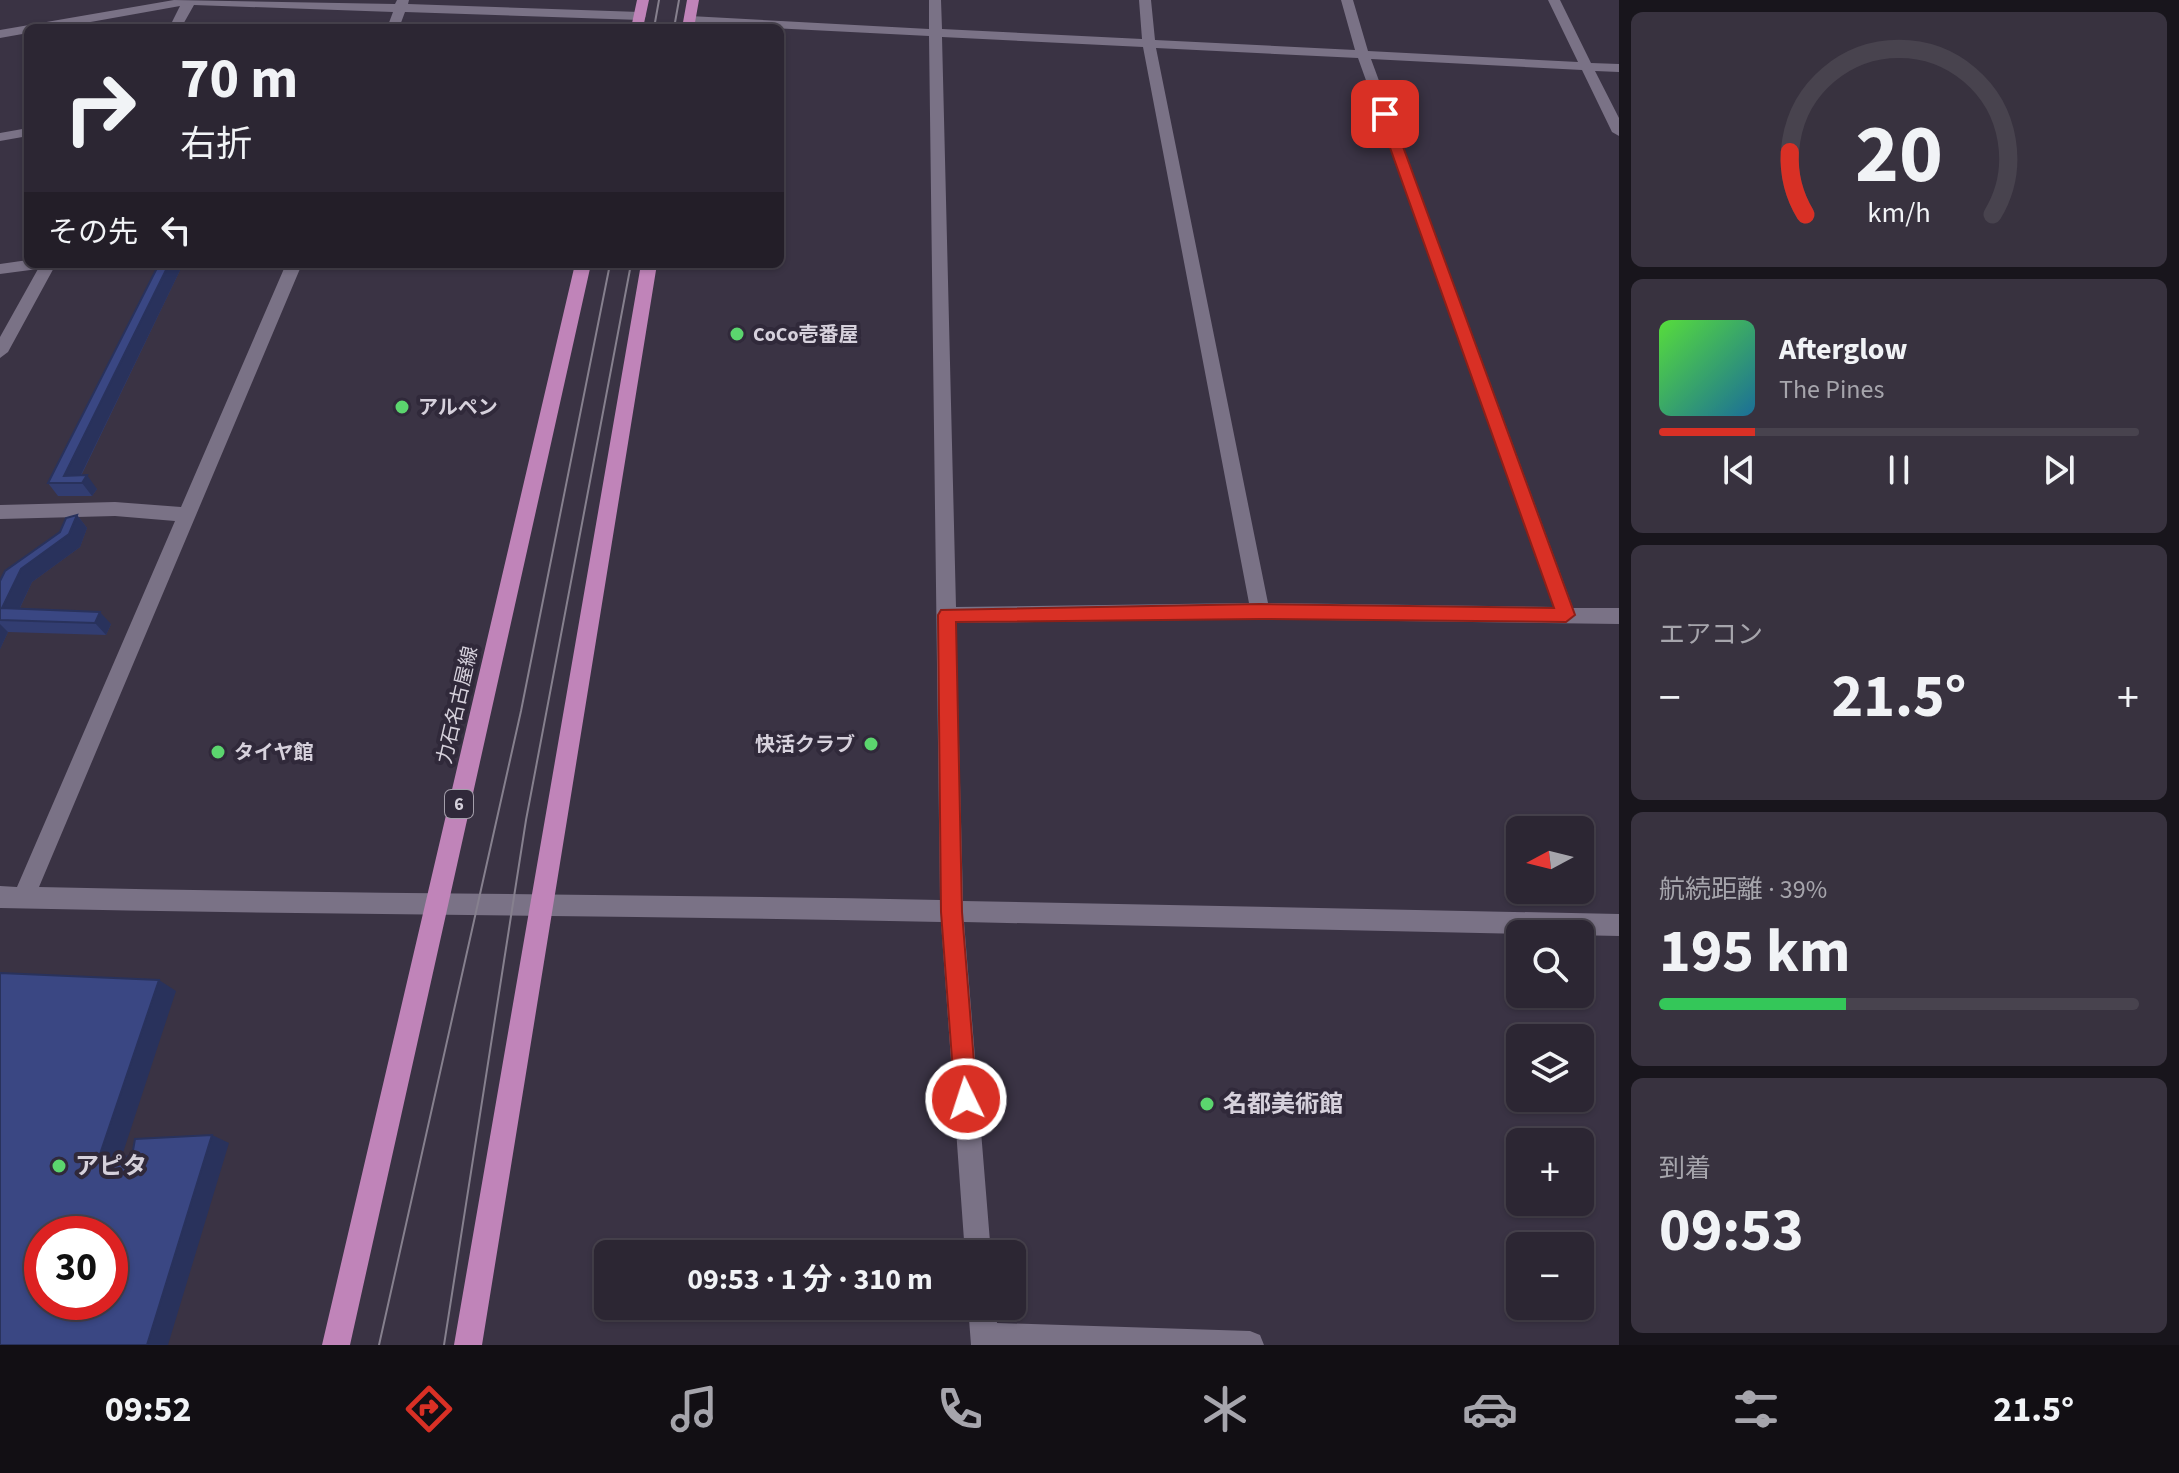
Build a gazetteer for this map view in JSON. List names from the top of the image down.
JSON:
{
  "streets": {
    "main road": ["力石名古屋線", "6"]
  },
  "places": [
    "CoCo壱番屋",
    "アルペン",
    "快活クラブ",
    "タイヤ館",
    "名都美術館",
    "アピタ"
  ],
  "north": "left",
  "page": {
    "turn": ["70 m", "右折"],
    "then": "その先",
    "song": ["Afterglow", "The Pines"],
    "tile": [
      "エアコン",
      ["航続距離 · 39%", "195 km"],
      ["到着", "09:53"]
    ],
    "heat": ["−", "21.5°", "+"],
    "map_buttons": ["+", "−"],
    "limit": "30",
    "trip": "09:53 · 1 分 · 310 m",
    "tabs": ["09:52", "21.5°"],
    "gauge": ["20", "km/h"]
  }
}
